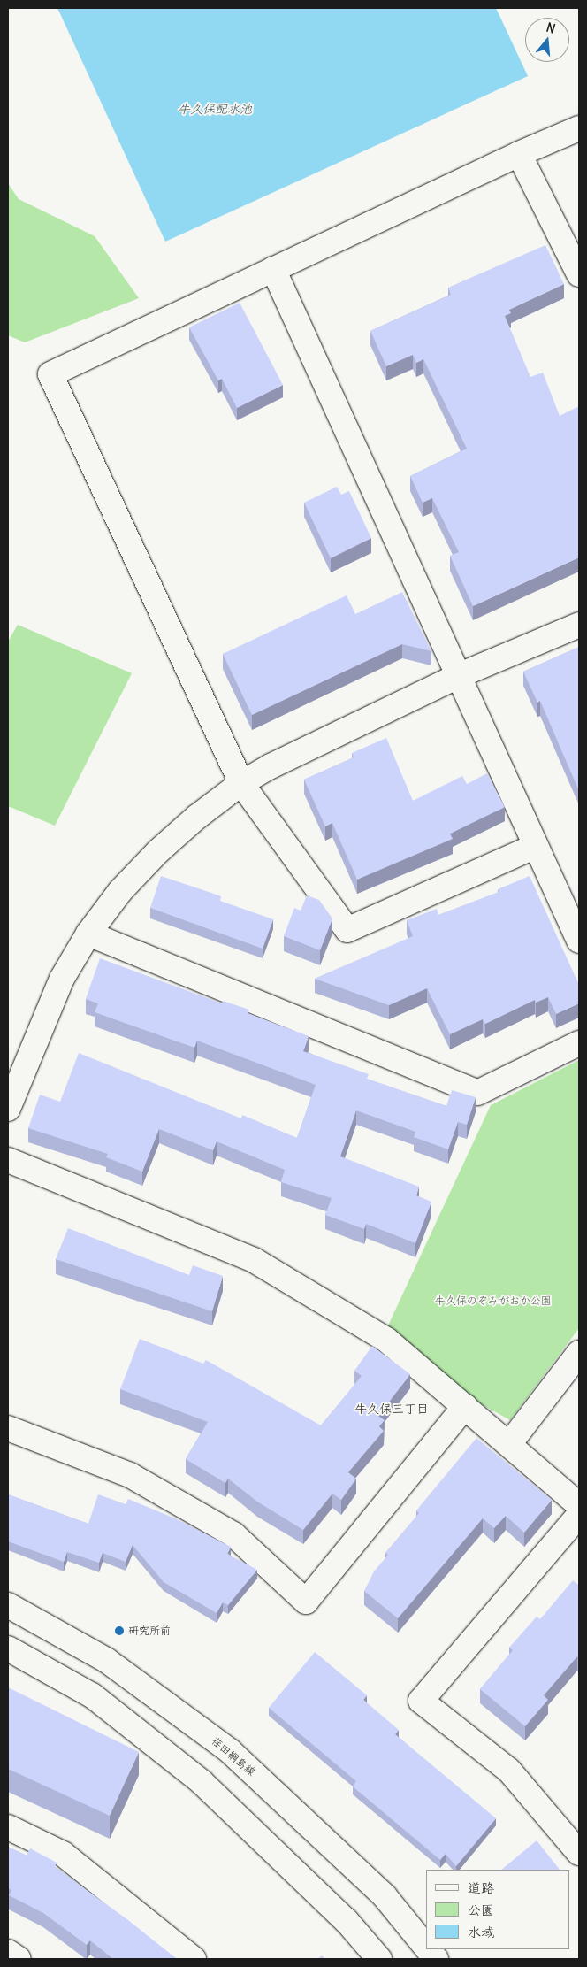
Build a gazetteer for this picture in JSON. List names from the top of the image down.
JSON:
{
  "streets": {
    "street": ["荏田綱島線"]
  },
  "districts": ["牛久保三丁目"],
  "water": ["牛久保配水池"],
  "parks": ["牛久保のぞみがおか公園"],
  "places": ["研究所前"],
  "legend": ["道路", "公園", "水域"],
  "north": "top"
}
